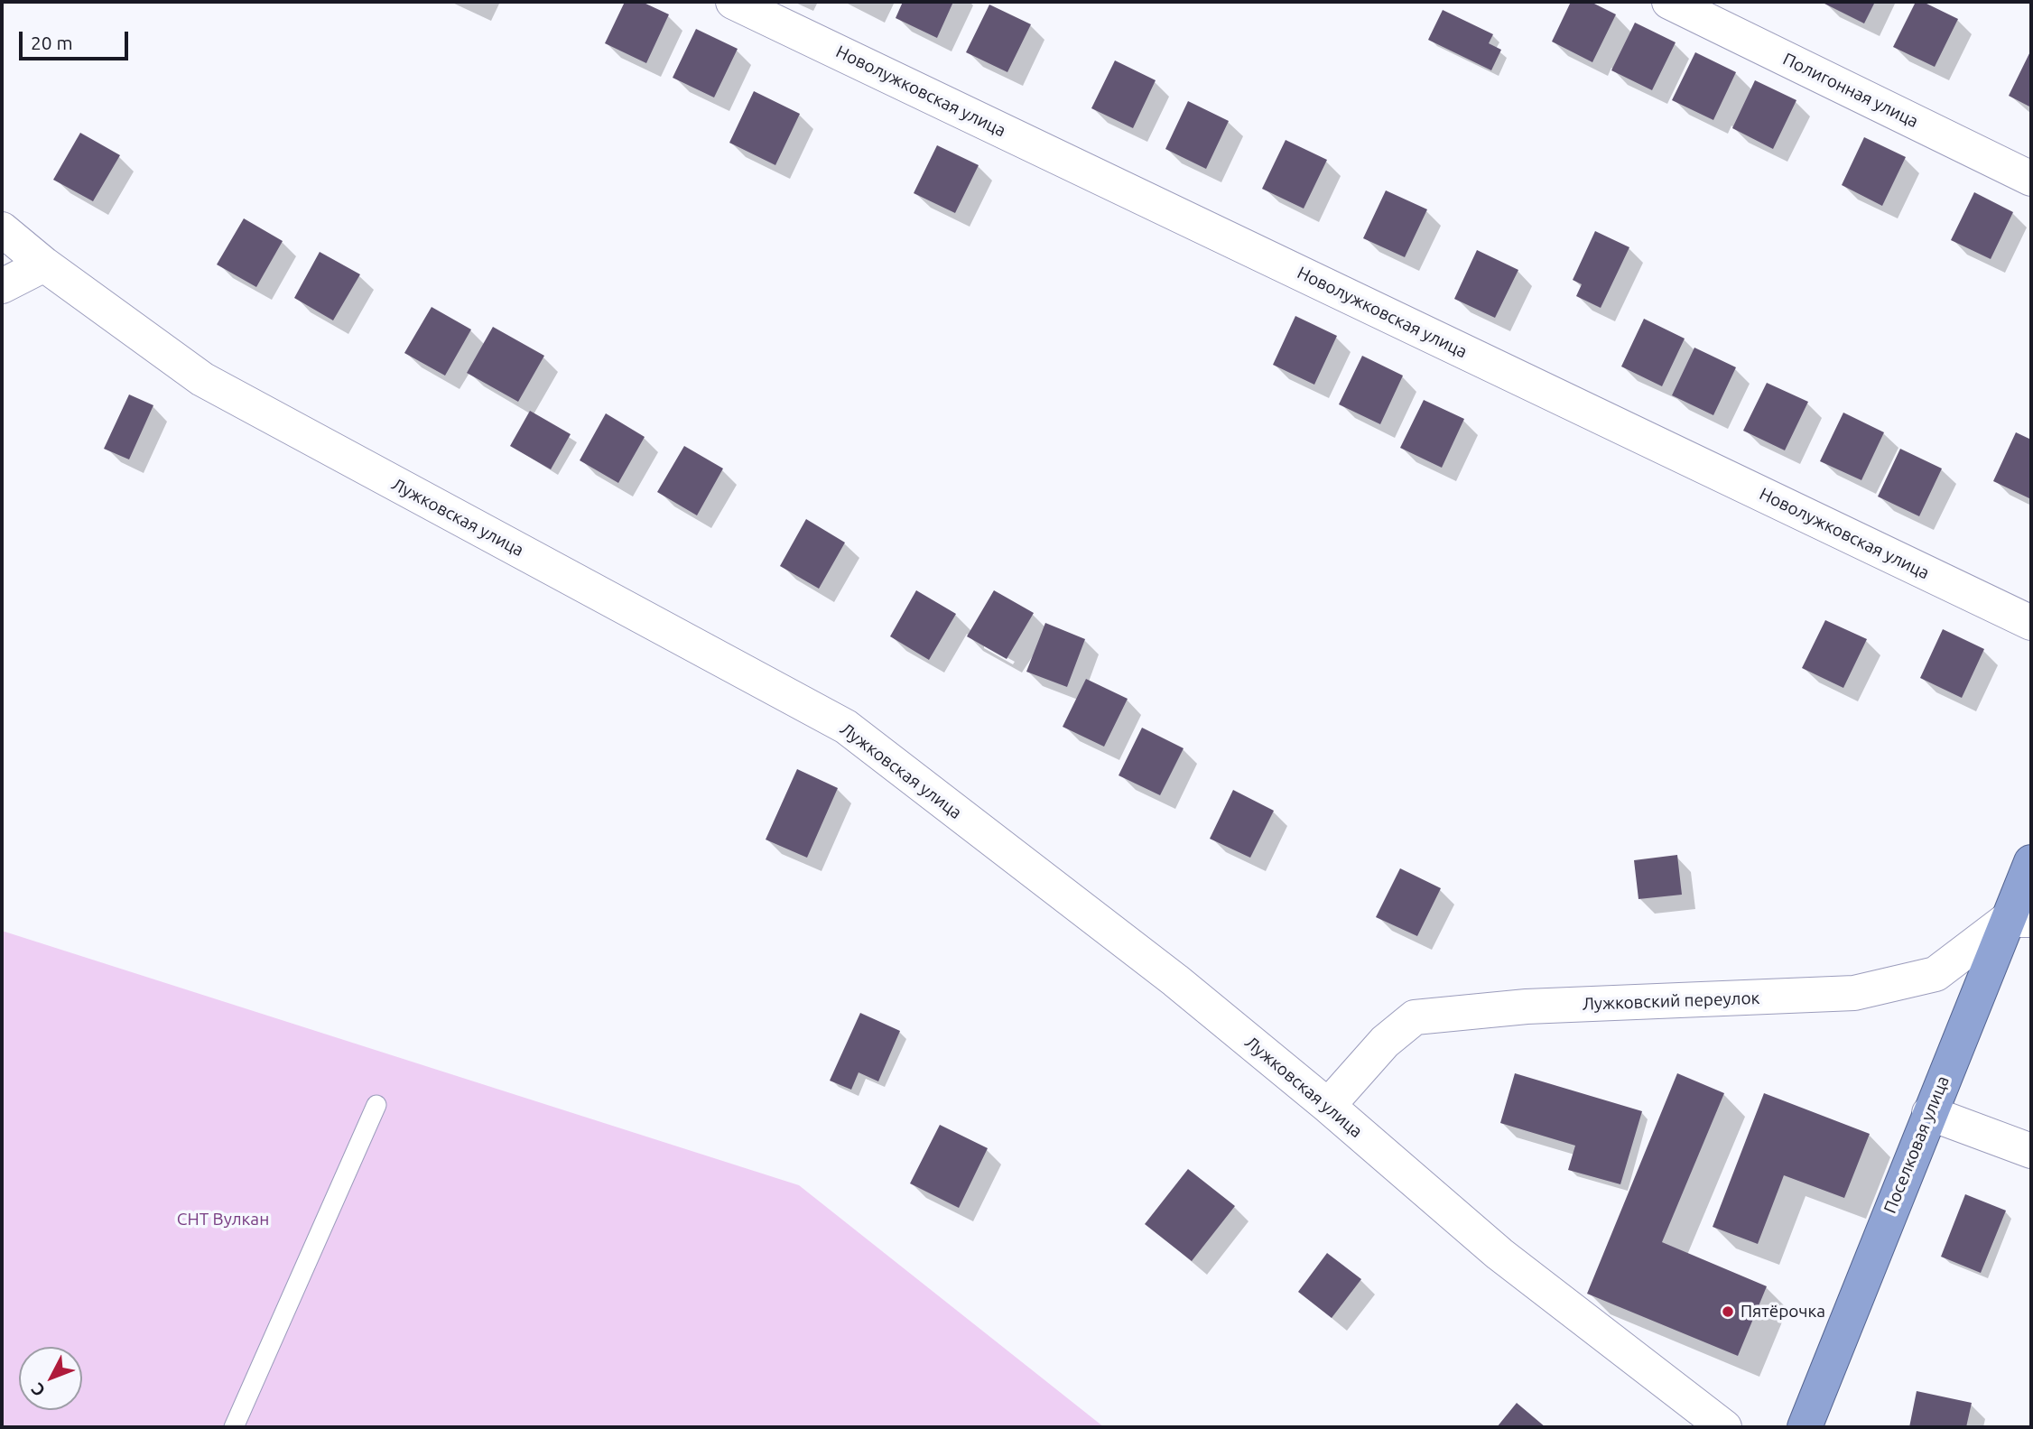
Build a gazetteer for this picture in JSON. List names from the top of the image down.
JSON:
{
  "streets": {
    "highway": ["Поселковая улица"],
    "street": [
      "Полигонная улица",
      "Новолужковская улица",
      "Лужковская улица",
      "Лужковский переулок"
    ]
  },
  "crossings": [
    ["Лужковская улица", "Лужковский переулок"],
    ["Лужковский переулок", "Поселковая улица"]
  ],
  "parks": ["СНТ Вулкан"],
  "places": ["Пятёрочка"],
  "scale_bar": "20 m",
  "north": "bottom left"
}
